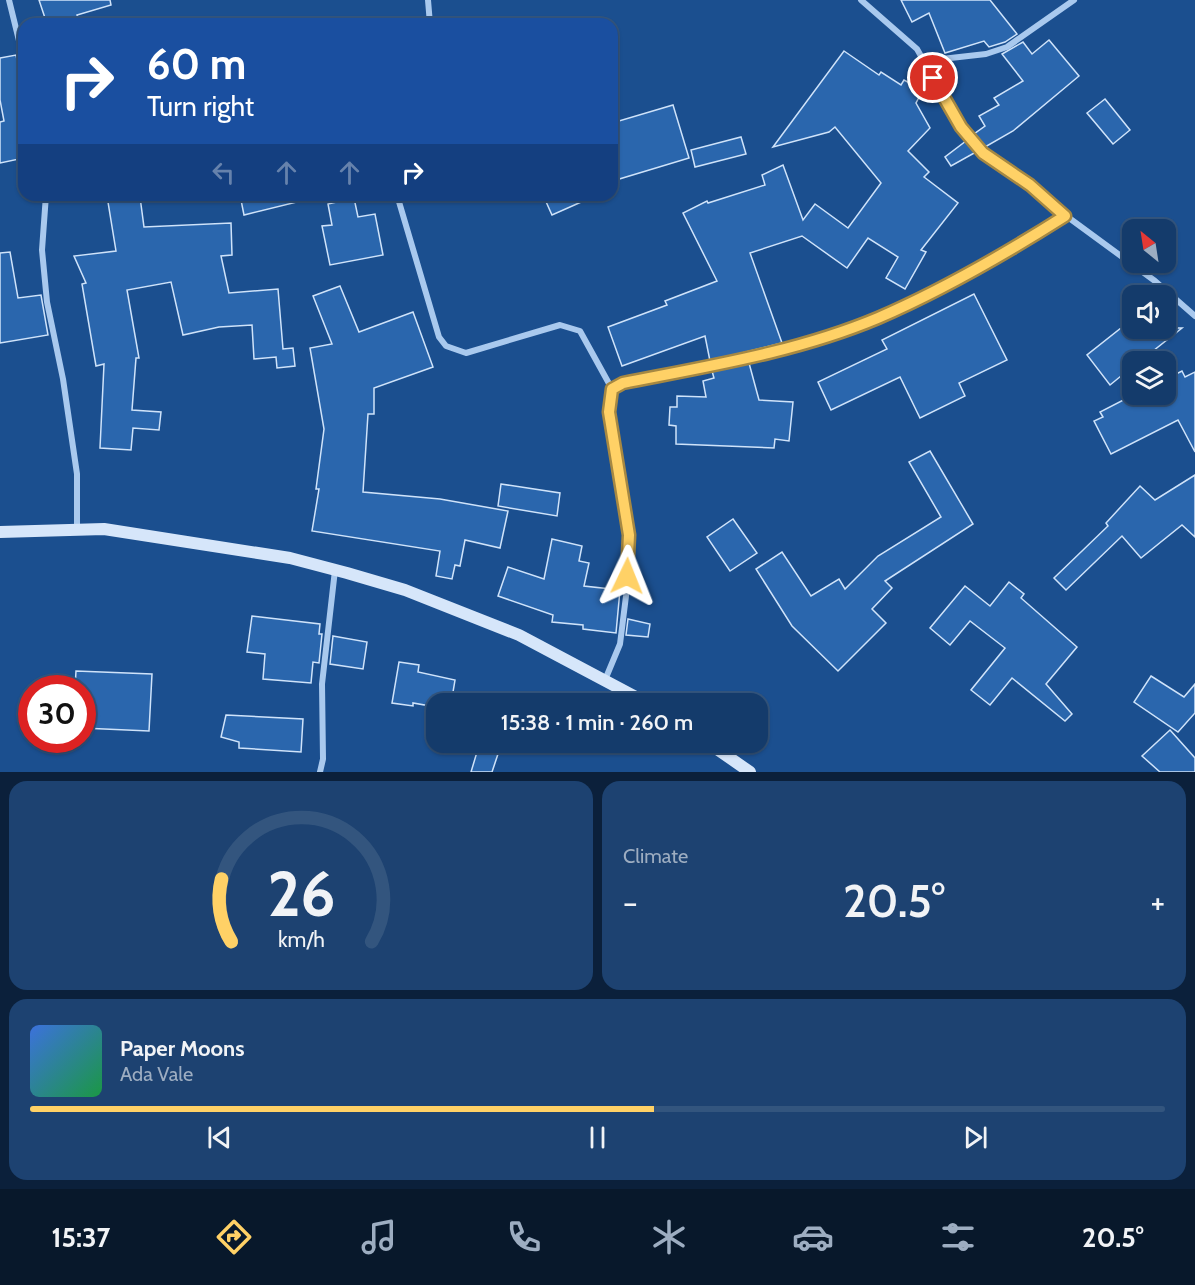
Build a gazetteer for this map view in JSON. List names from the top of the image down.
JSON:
{
  "north": "top left",
  "page": {
    "turn": ["60 m", "Turn right"],
    "limit": "30",
    "trip": "15:38 · 1 min · 260 m",
    "tile": "Climate",
    "heat": ["−", "20.5°", "+"],
    "song": ["Paper Moons", "Ada Vale"],
    "tabs": ["15:37", "20.5°"],
    "gauge": ["26", "km/h"]
  }
}
